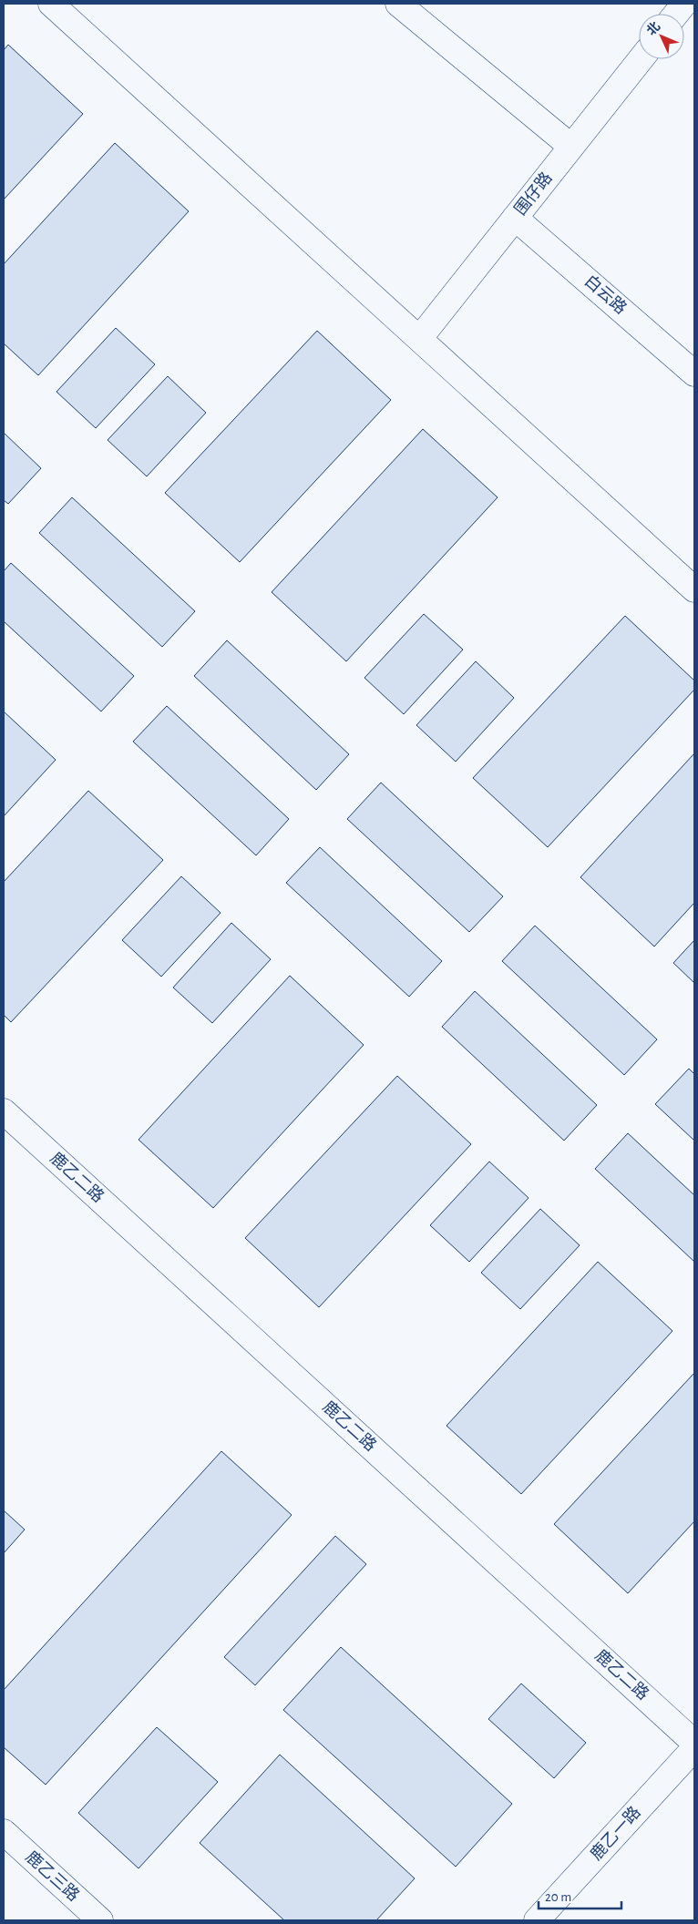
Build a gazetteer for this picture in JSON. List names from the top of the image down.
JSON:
{
  "streets": {
    "street": [
      "围仔路",
      "白云路",
      "鹿乙二路",
      "鹿乙一路",
      "鹿乙三路"
    ]
  },
  "crossings": [
    ["围仔路", "白云路"]
  ],
  "scale_bar": "20 m",
  "north": "top left"
}
